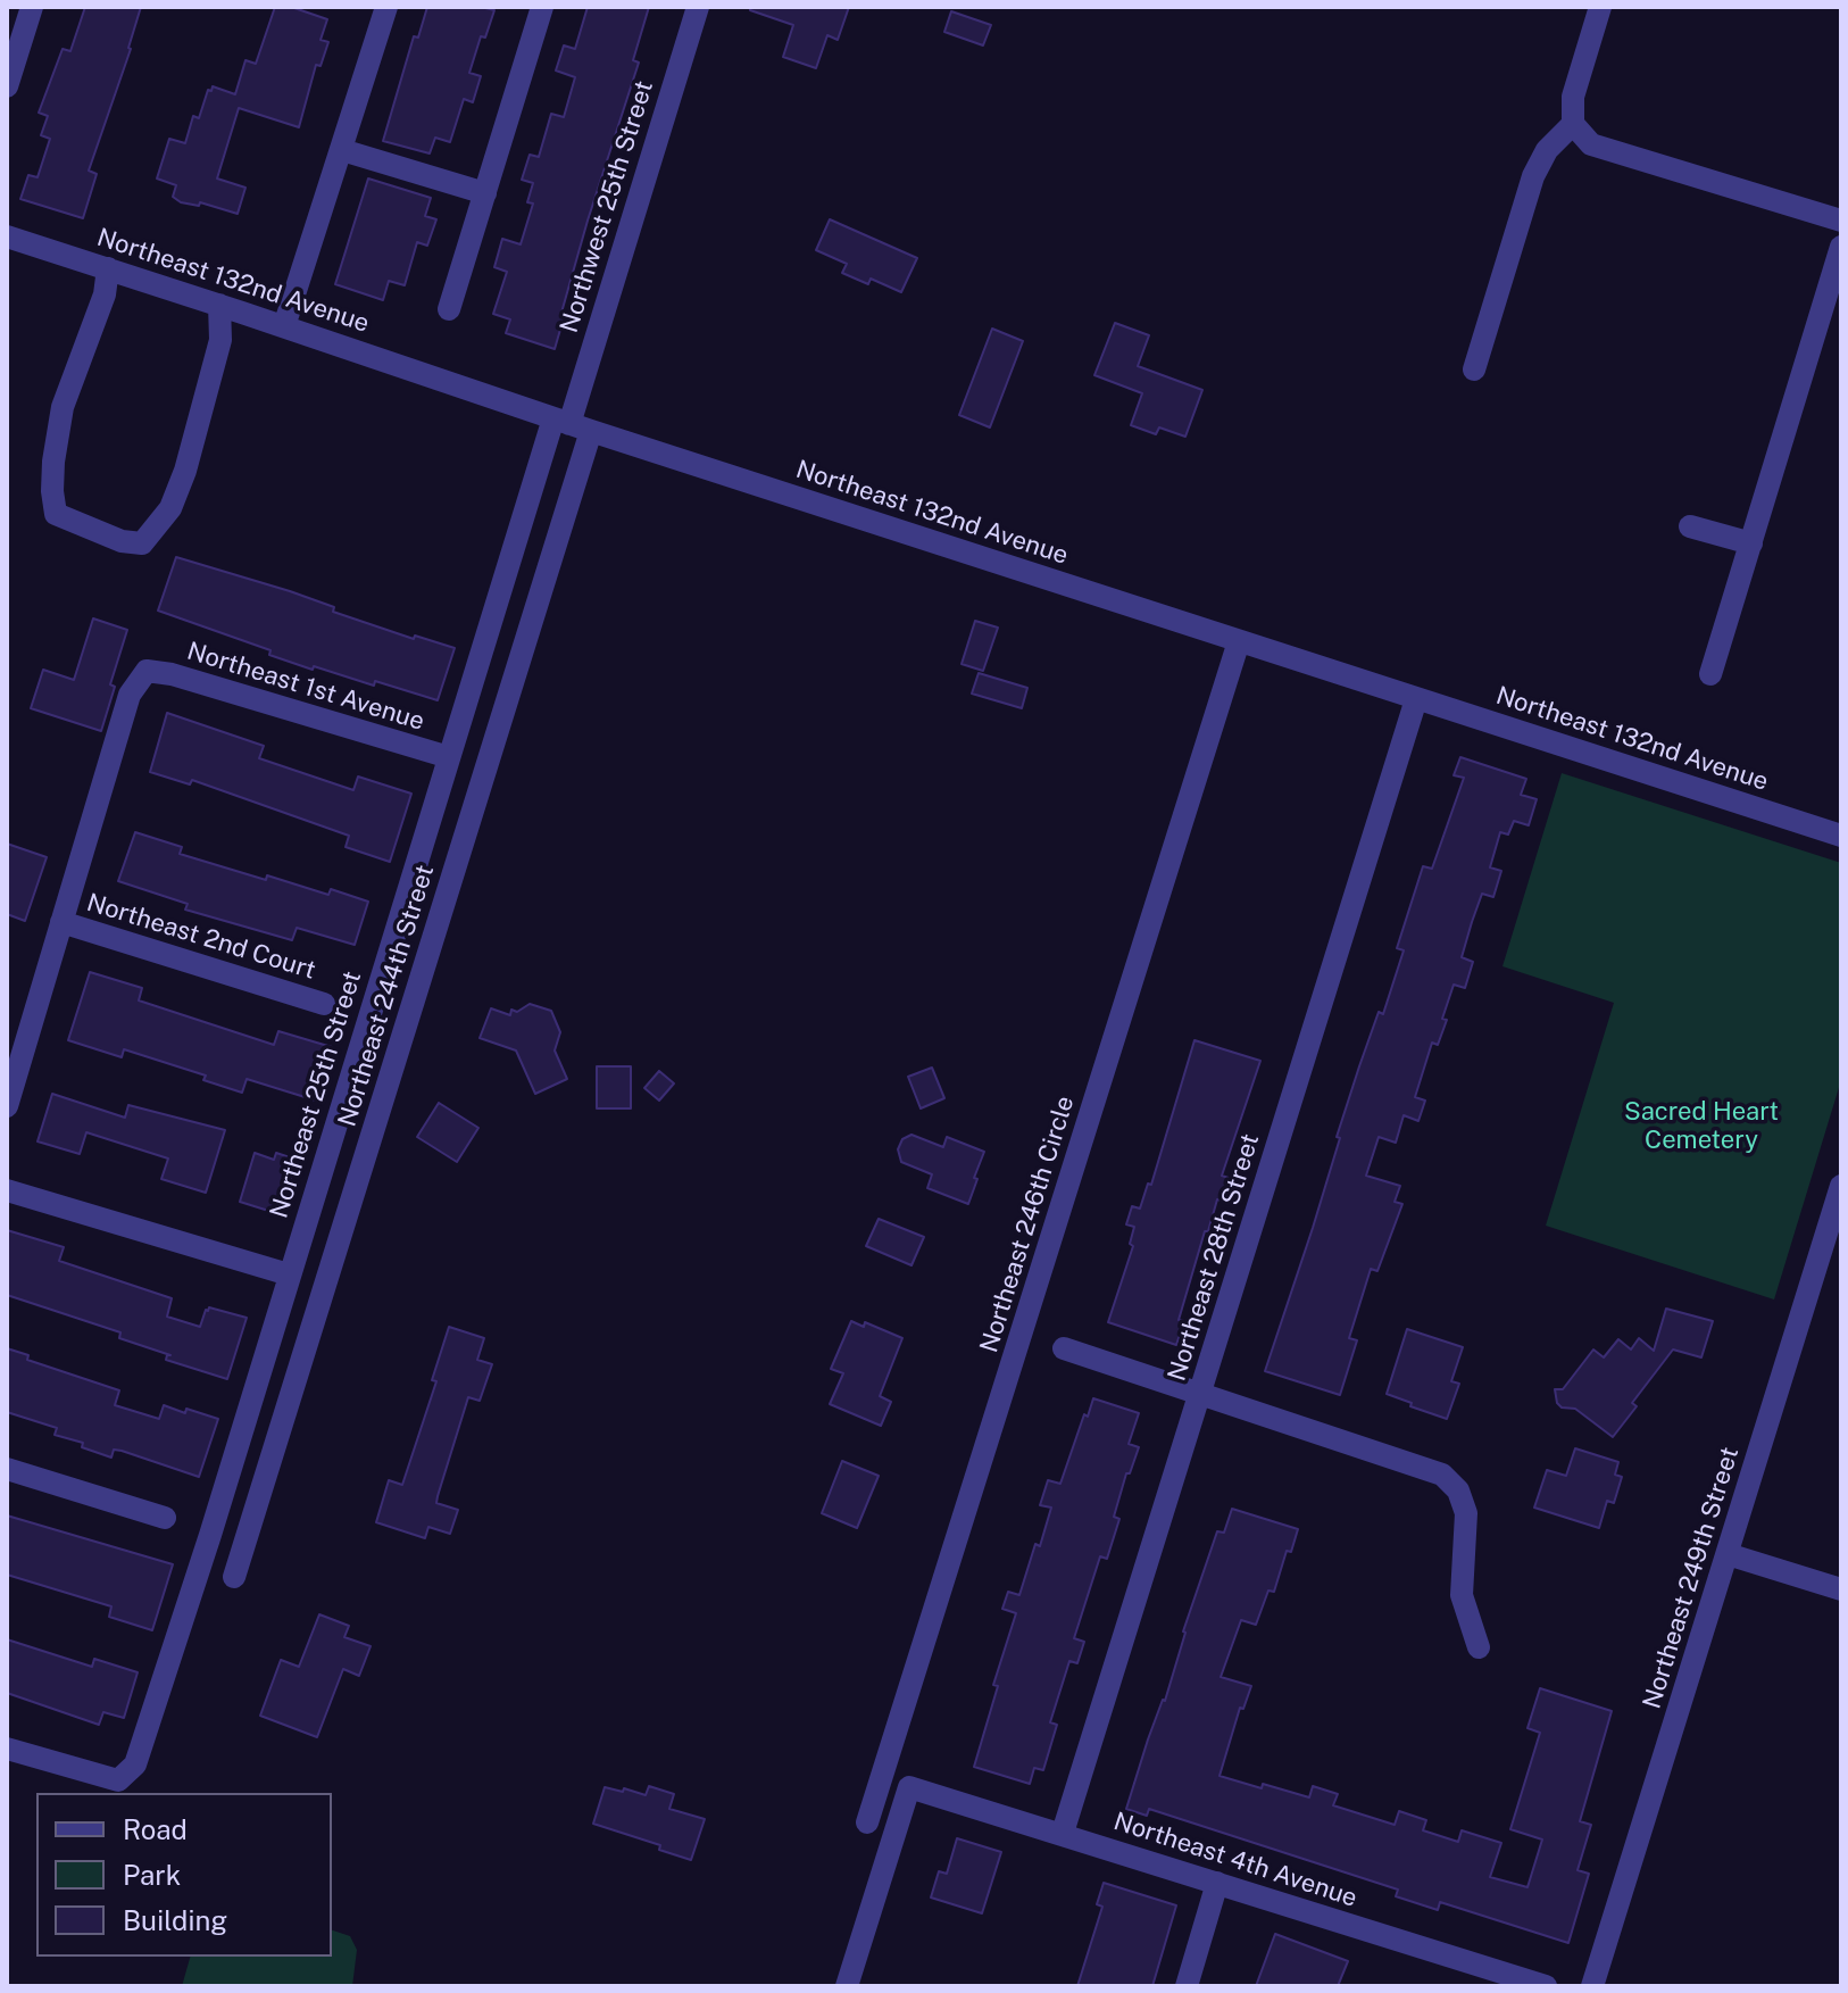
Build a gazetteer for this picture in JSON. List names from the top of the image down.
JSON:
{
  "streets": {
    "street": [
      "Northwest 25th Street",
      "Northeast 132nd Avenue",
      "Northeast 1st Avenue",
      "Northeast 2nd Court",
      "Northeast 244th Street",
      "Northeast 25th Street",
      "Northeast 246th Circle",
      "Northeast 28th Street",
      "Northeast 249th Street",
      "Northeast 4th Avenue"
    ]
  },
  "crossings": [
    ["Northwest 25th Street", "Northeast 132nd Avenue"],
    ["Northwest 25th Street", "Northeast 244th Street"],
    ["Northwest 25th Street", "Northeast 25th Street"],
    ["Northeast 132nd Avenue", "Northeast 244th Street"],
    ["Northeast 132nd Avenue", "Northeast 25th Street"],
    ["Northeast 132nd Avenue", "Northeast 246th Circle"],
    ["Northeast 132nd Avenue", "Northeast 28th Street"],
    ["Northeast 1st Avenue", "Northeast 2nd Court"],
    ["Northeast 1st Avenue", "Northeast 25th Street"],
    ["Northeast 244th Street", "Northeast 25th Street"],
    ["Northeast 28th Street", "Northeast 4th Avenue"]
  ],
  "parks": ["Sacred Heart Cemetery"],
  "legend": ["Road", "Park", "Building"]
}
